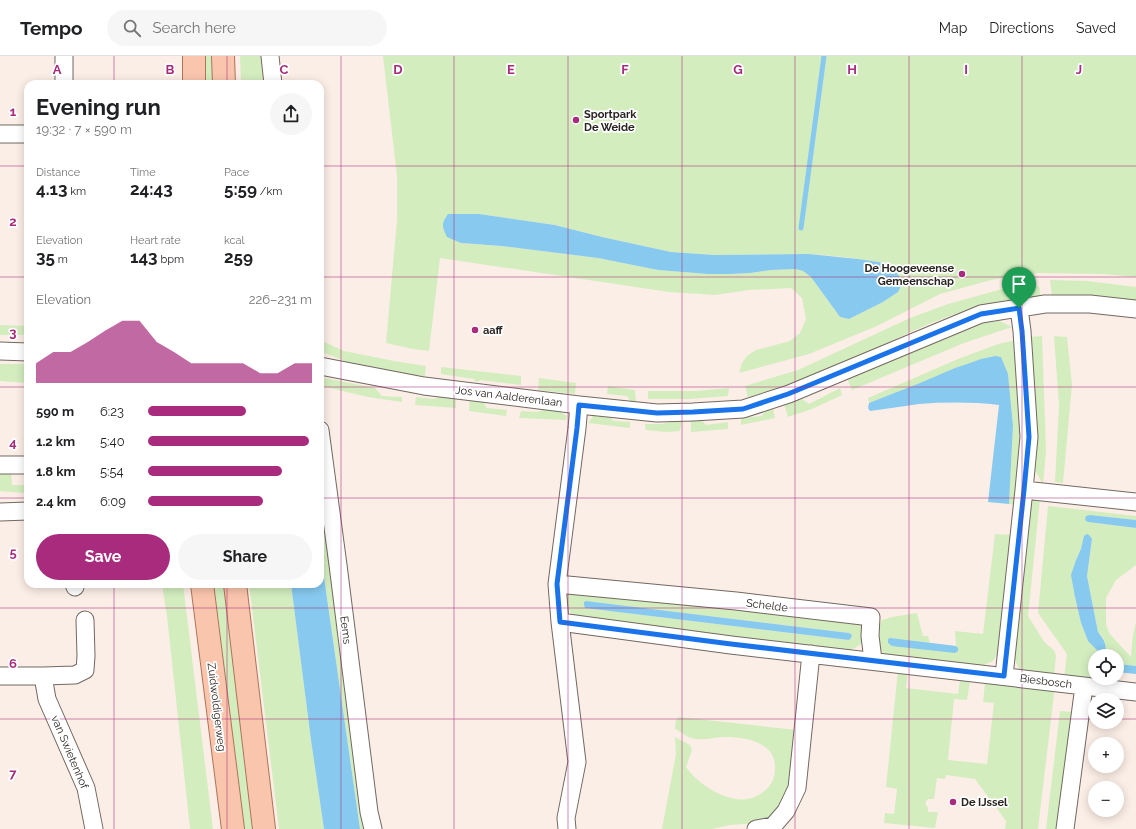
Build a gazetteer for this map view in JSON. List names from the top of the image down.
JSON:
{
  "streets": {
    "main road": ["Zuidwoldigerweg"],
    "street": [
      "Jos van Aalderenlaan",
      "Schelde",
      "Eems",
      "Biesbosch",
      "van Swietenhof"
    ]
  },
  "crossings": [
    ["Jos van Aalderenlaan", "Biesbosch"]
  ],
  "places": [
    "Sportpark De Weide",
    "De Hoogeveense Gemeenschap",
    "aaff",
    "De IJssel"
  ],
  "page": {
    "header": "Tempo",
    "search": "Search here",
    "nav": ["Map", "Directions", "Saved"],
    "heading": ["Evening run", "19:32 · 7 × 590 m"],
    "stats": [
      ["Distance", "4.13 km"],
      ["Time", "24:43"],
      ["Pace", "5:59 /km"],
      ["Elevation", "35 m"],
      ["Heart rate", "143 bpm"],
      ["kcal", "259"]
    ],
    "chart": ["Elevation", "226–231 m"],
    "list": [
      {
        "name": "590 m",
        "note": "6:23"
      },
      {
        "name": "1.2 km",
        "note": "5:40"
      },
      {
        "name": "1.8 km",
        "note": "5:54"
      },
      {
        "name": "2.4 km",
        "note": "6:09"
      }
    ],
    "buttons": ["Save", "Share"],
    "map_buttons": ["+", "−"]
  },
  "grid": {
    "columns": [
      "A",
      "B",
      "C",
      "D",
      "E",
      "F",
      "G",
      "H",
      "I",
      "J"
    ],
    "rows": [
      "1",
      "2",
      "3",
      "4",
      "5",
      "6",
      "7"
    ]
  }
}
